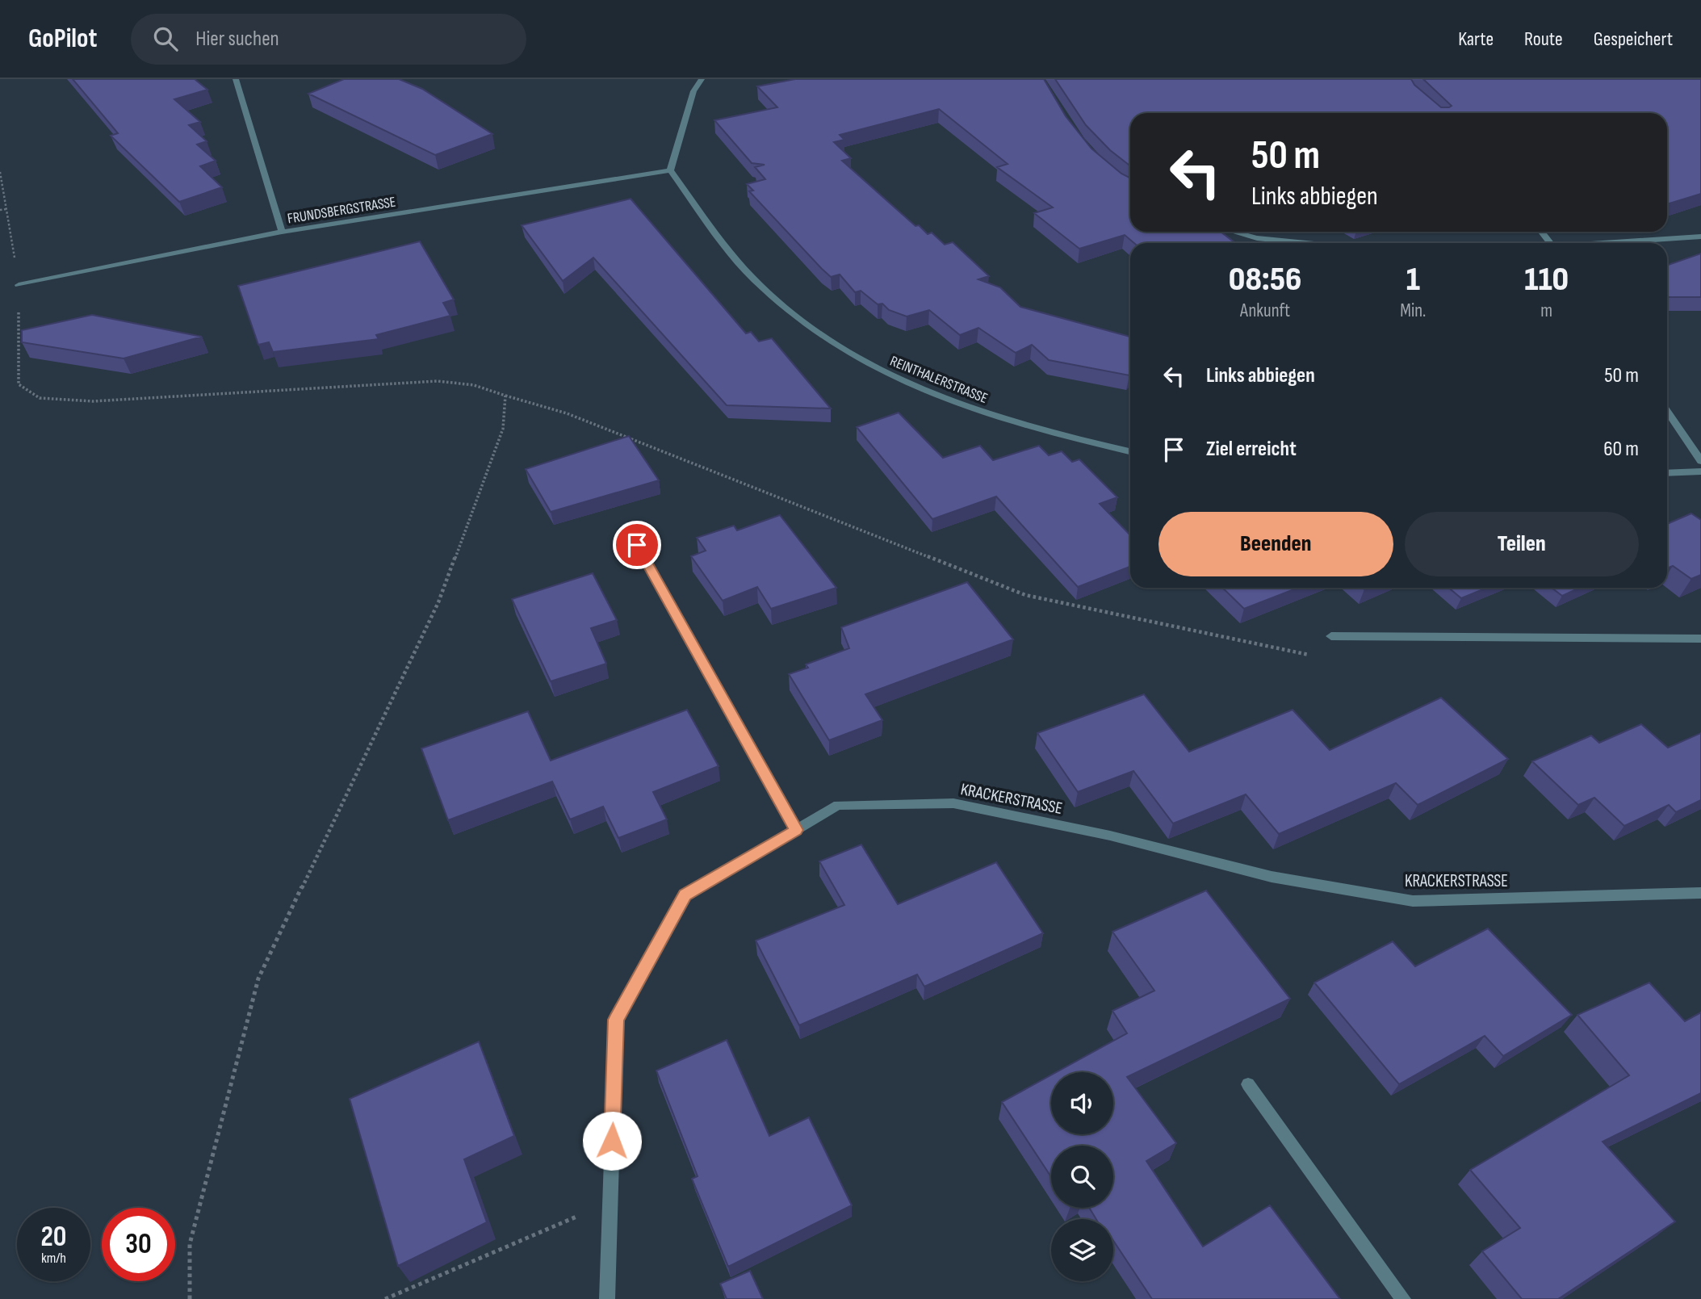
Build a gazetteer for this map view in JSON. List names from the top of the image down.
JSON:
{
  "streets": {
    "street": ["FRUNDSBERGSTRASSE", "REINTHALERSTRASSE", "KRACKERSTRASSE"]
  },
  "crossings": [
    ["FRUNDSBERGSTRASSE", "REINTHALERSTRASSE"]
  ],
  "page": {
    "header": "GoPilot",
    "search": "Hier suchen",
    "nav": ["Karte", "Route", "Gespeichert"],
    "turn": ["50 m", "Links abbiegen"],
    "eta": [
      "08:56",
      "Ankunft",
      "1",
      "Min.",
      "110",
      "m"
    ],
    "list": [
      {
        "name": "Links abbiegen",
        "value": "50 m"
      },
      {
        "name": "Ziel erreicht",
        "value": "60 m"
      }
    ],
    "buttons": ["Beenden", "Teilen"],
    "speed": "20 km/h",
    "limit": "30"
  }
}
